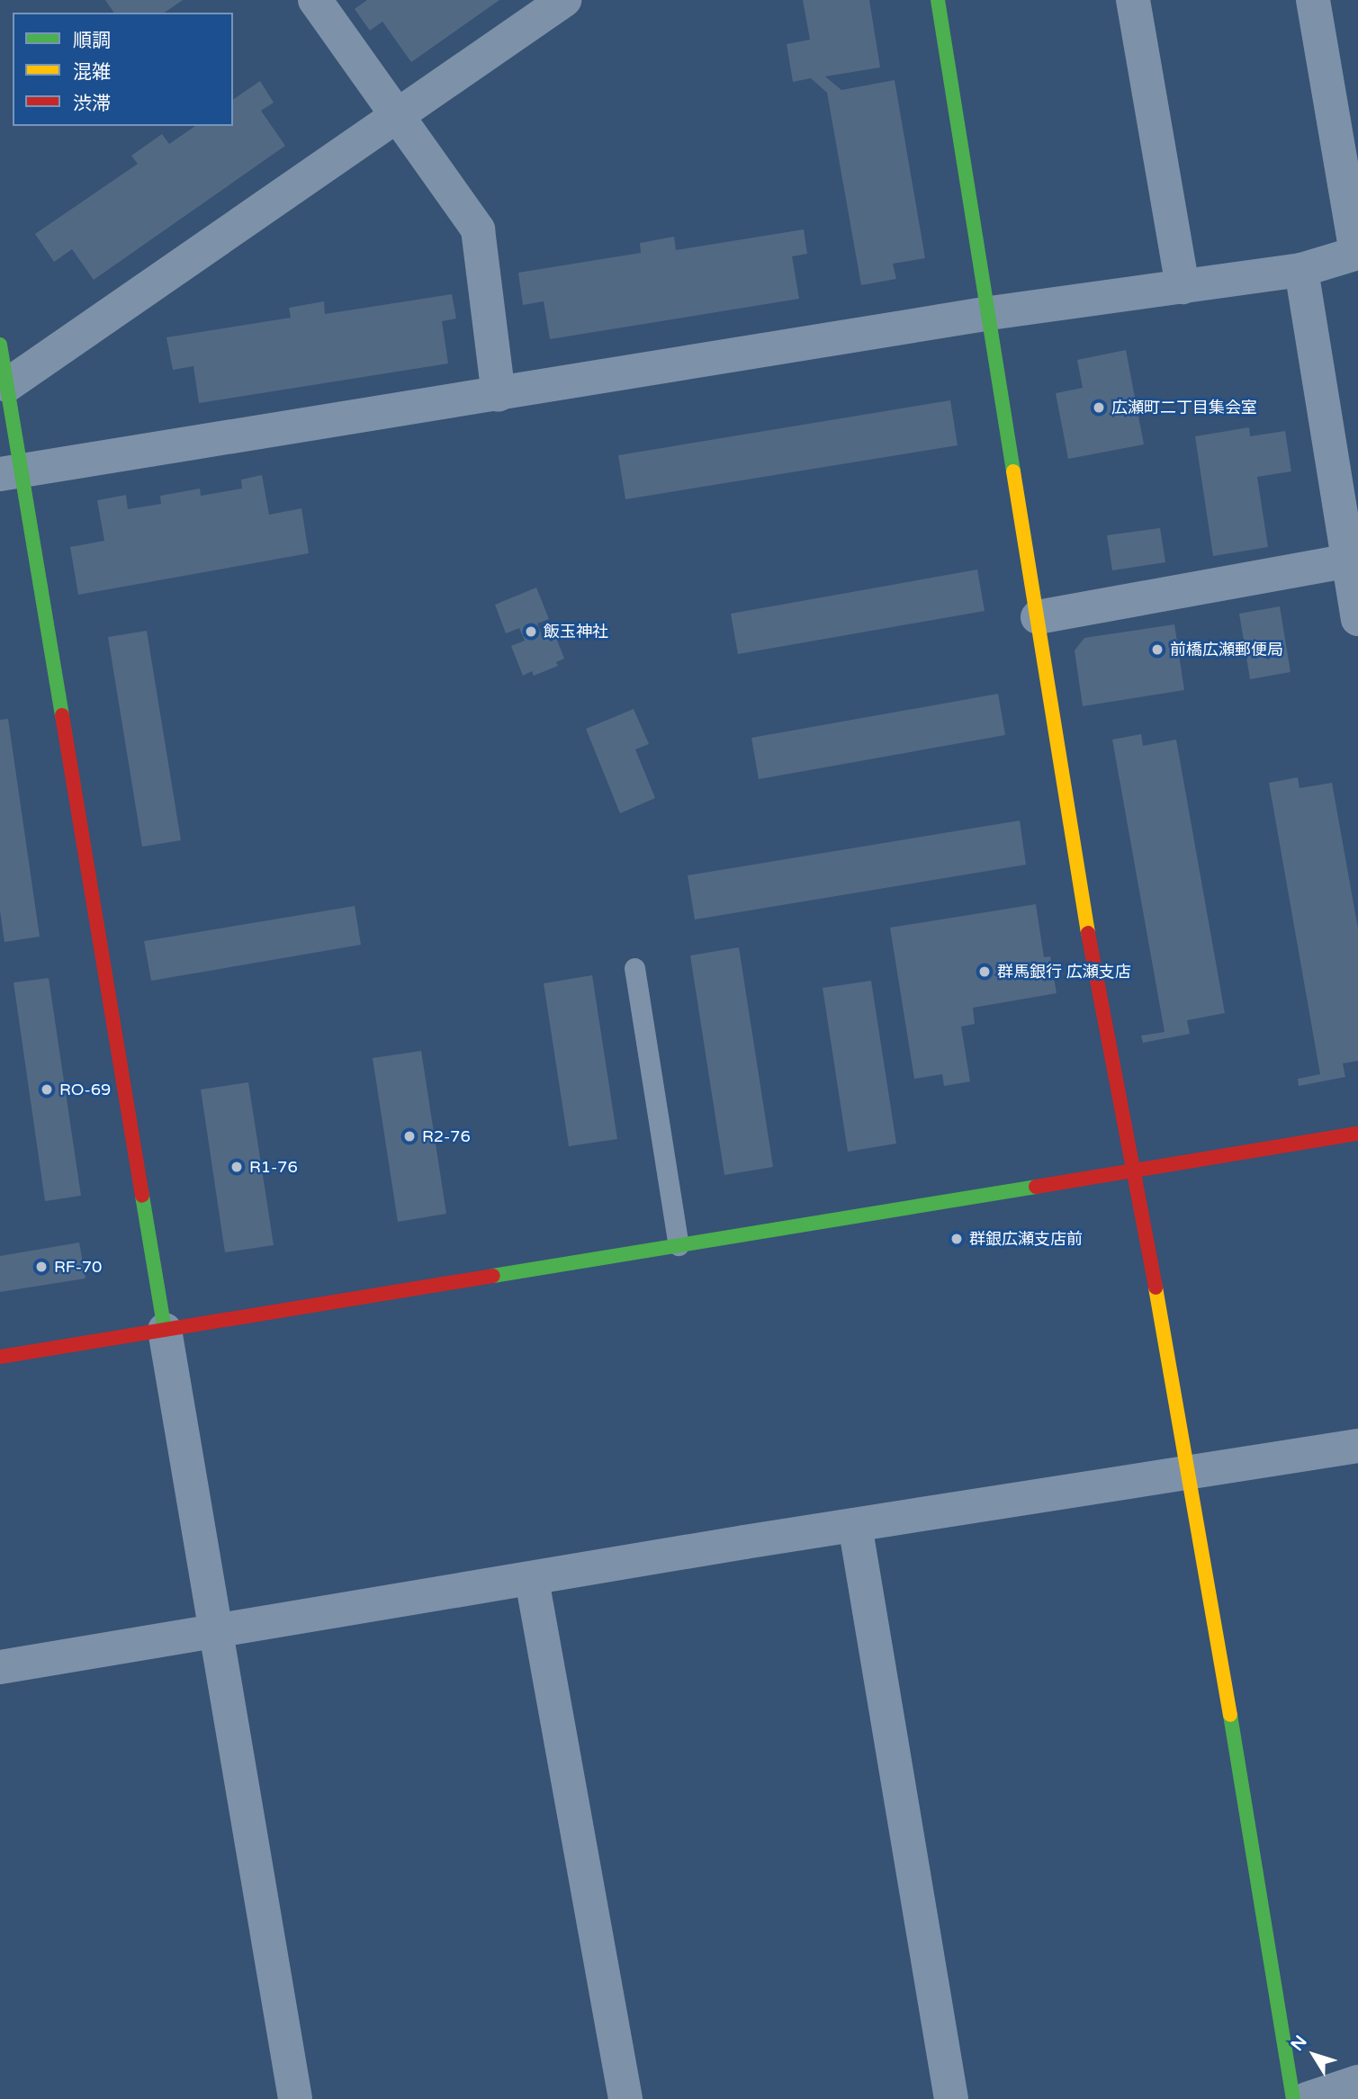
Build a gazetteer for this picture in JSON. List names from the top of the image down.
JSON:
{
  "places": [
    "広瀬町二丁目集会室",
    "飯玉神社",
    "前橋広瀬郵便局",
    "群馬銀行 広瀬支店",
    "RO-69",
    "R2-76",
    "R1-76",
    "群銀広瀬支店前",
    "RF-70"
  ],
  "legend": ["順調", "混雑", "渋滞"],
  "north": "top left"
}
